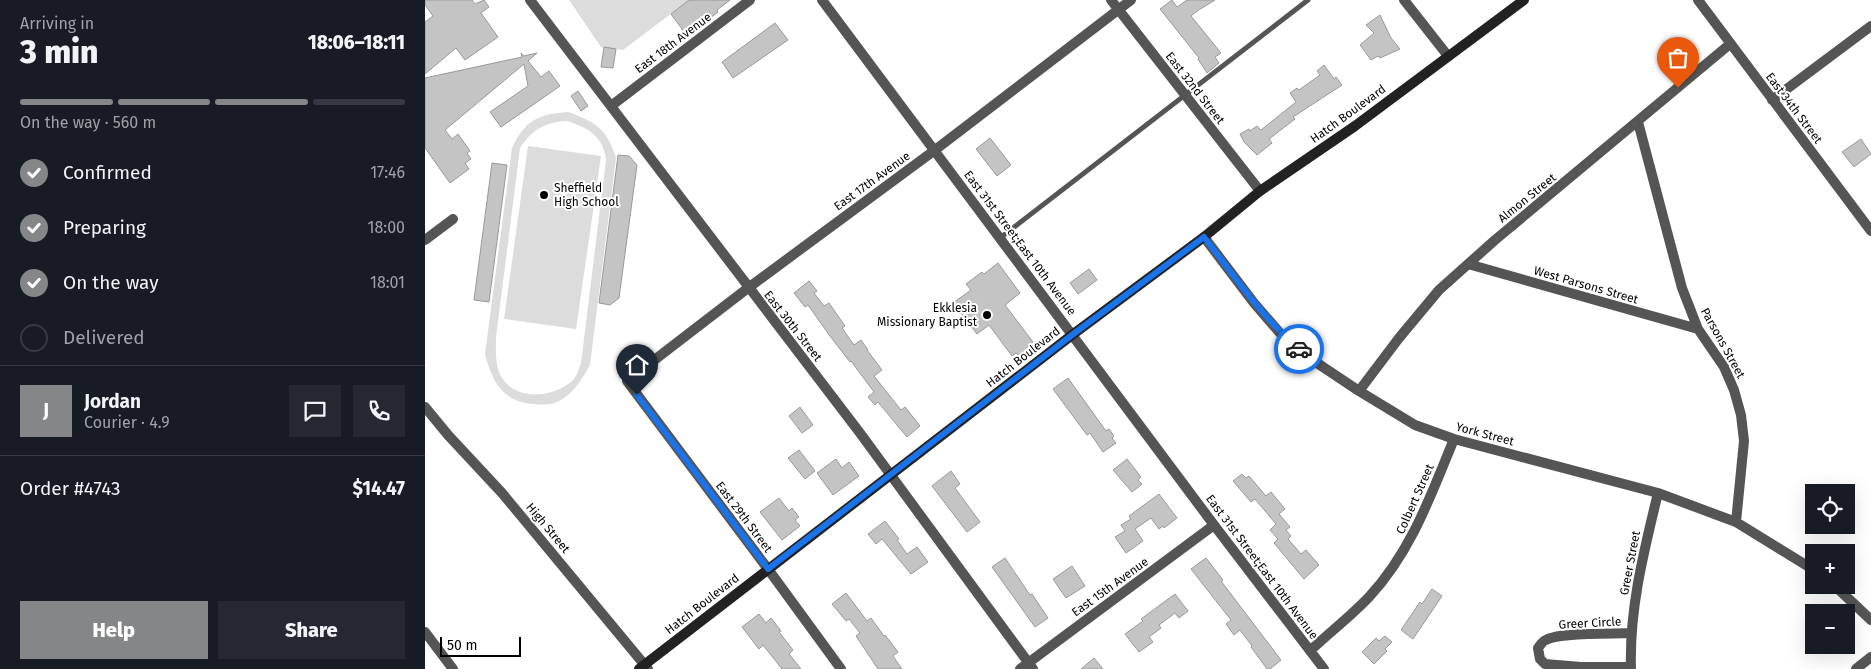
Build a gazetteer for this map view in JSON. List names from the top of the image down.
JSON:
{
  "streets": {
    "main road": ["Hatch Boulevard"],
    "street": [
      "East 18th Avenue",
      "East 32nd Street",
      "East 34th Street",
      "East 17th Avenue",
      "Almon Street",
      "East 31st Street;East 10th Avenue",
      "West Parsons Street",
      "East 30th Street",
      "Parsons Street",
      "York Street",
      "Colbert Street",
      "East 29th Street",
      "High Street",
      "Greer Street",
      "East 15th Avenue",
      "Greer Circle"
    ]
  },
  "crossings": [
    ["East 18th Avenue", "East 30th Street"],
    ["East 32nd Street", "Hatch Boulevard"],
    ["East 32nd Street", "East 17th Avenue"],
    ["East 34th Street", "Almon Street"],
    ["Hatch Boulevard", "East 31st Street;East 10th Avenue"],
    ["Hatch Boulevard", "East 30th Street"],
    ["Hatch Boulevard", "York Street"],
    ["Hatch Boulevard", "East 29th Street"],
    ["Hatch Boulevard", "High Street"],
    ["East 17th Avenue", "East 31st Street;East 10th Avenue"],
    ["East 17th Avenue", "East 30th Street"],
    ["East 17th Avenue", "East 29th Street"],
    ["Almon Street", "West Parsons Street"],
    ["Almon Street", "Parsons Street"],
    ["Almon Street", "York Street"],
    ["East 31st Street;East 10th Avenue", "Colbert Street"],
    ["East 31st Street;East 10th Avenue", "East 15th Avenue"],
    ["West Parsons Street", "Parsons Street"],
    ["East 30th Street", "East 15th Avenue"],
    ["Parsons Street", "York Street"],
    ["York Street", "Colbert Street"],
    ["York Street", "Greer Street"],
    ["Greer Street", "Greer Circle"]
  ],
  "places": ["Sheffield High School", "Ekklesia Missionary Baptist"],
  "scale_bar": "50 m",
  "page": {
    "heading": ["3 min", "Arriving in", "18:06–18:11"],
    "panel": [
      "Jordan",
      "Courier · 4.9",
      "Order #4743",
      "$14.47"
    ],
    "bar": "On the way · 560 m",
    "list": [
      ["Confirmed", "17:46"],
      ["Preparing", "18:00"],
      ["On the way", "18:01"],
      "Delivered"
    ],
    "round": "J",
    "map_buttons": ["+", "−"],
    "buttons": ["Help", "Share"],
    "scale": "50 m"
  }
}
